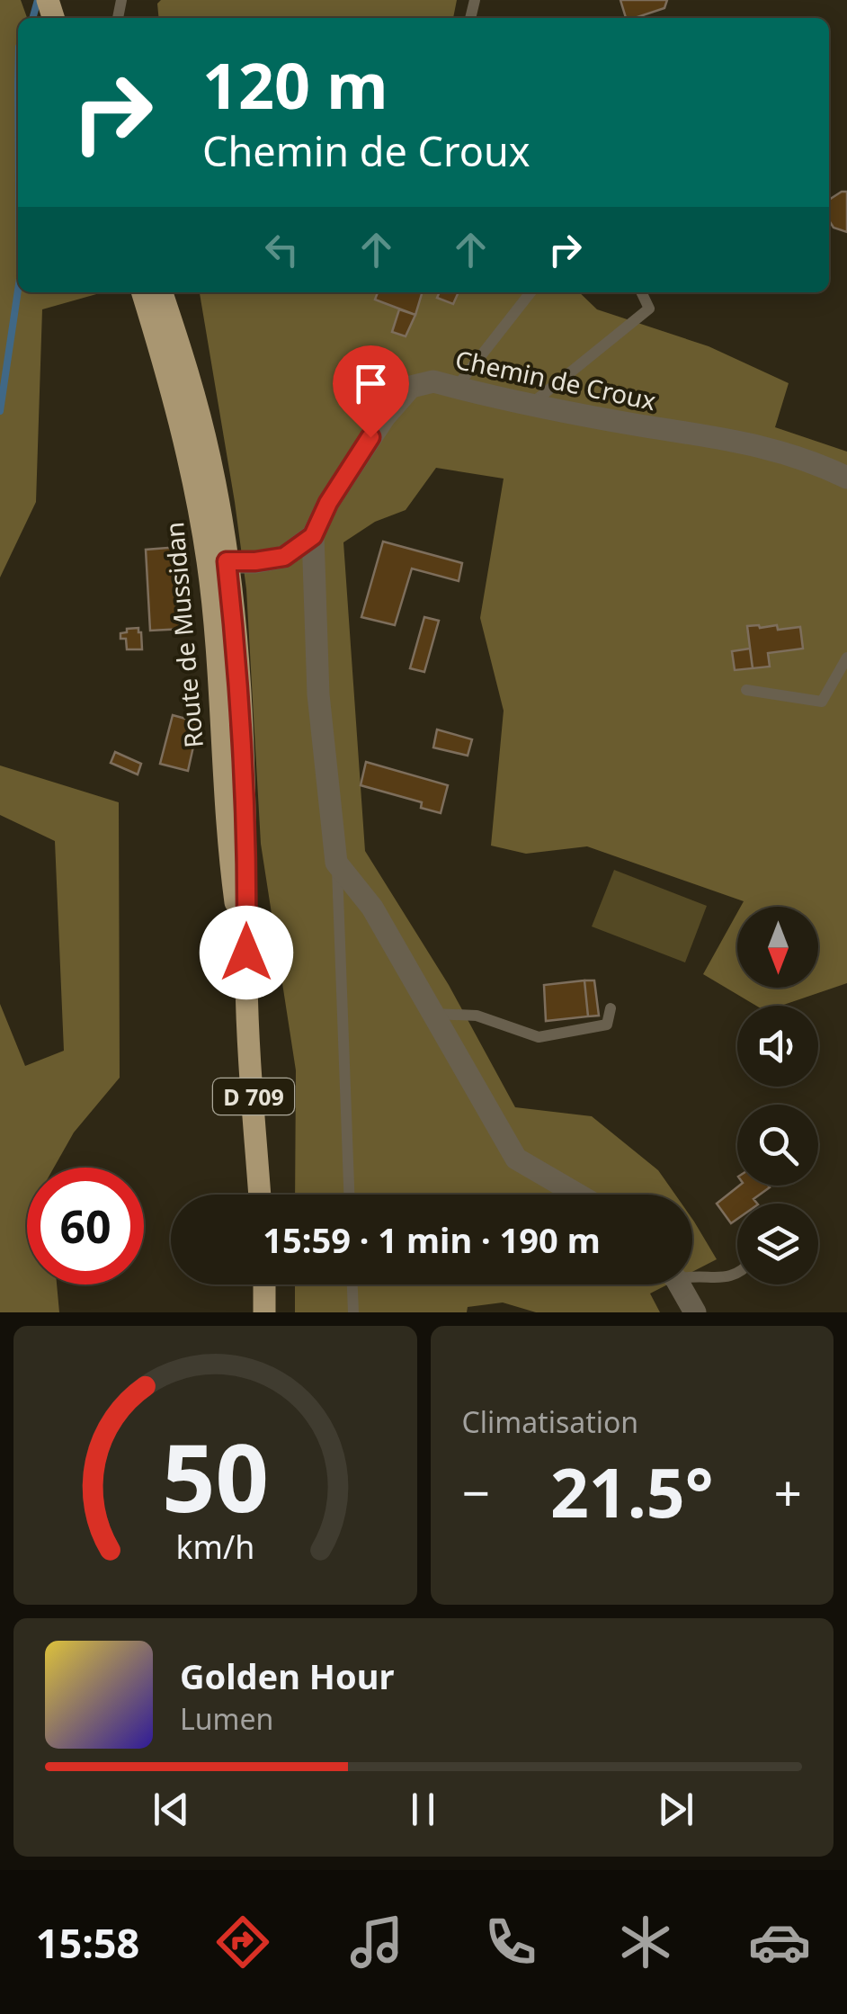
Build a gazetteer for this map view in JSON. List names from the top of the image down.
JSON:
{
  "streets": {
    "main road": ["Route de Mussidan", "D 709"],
    "street": ["Chemin de Croux"]
  },
  "north": "bottom",
  "page": {
    "turn": ["120 m", "Chemin de Croux"],
    "limit": "60",
    "trip": "15:59 · 1 min · 190 m",
    "tile": "Climatisation",
    "heat": ["−", "21.5°", "+"],
    "song": ["Golden Hour", "Lumen"],
    "tabs": "15:58",
    "gauge": ["50", "km/h"]
  }
}
